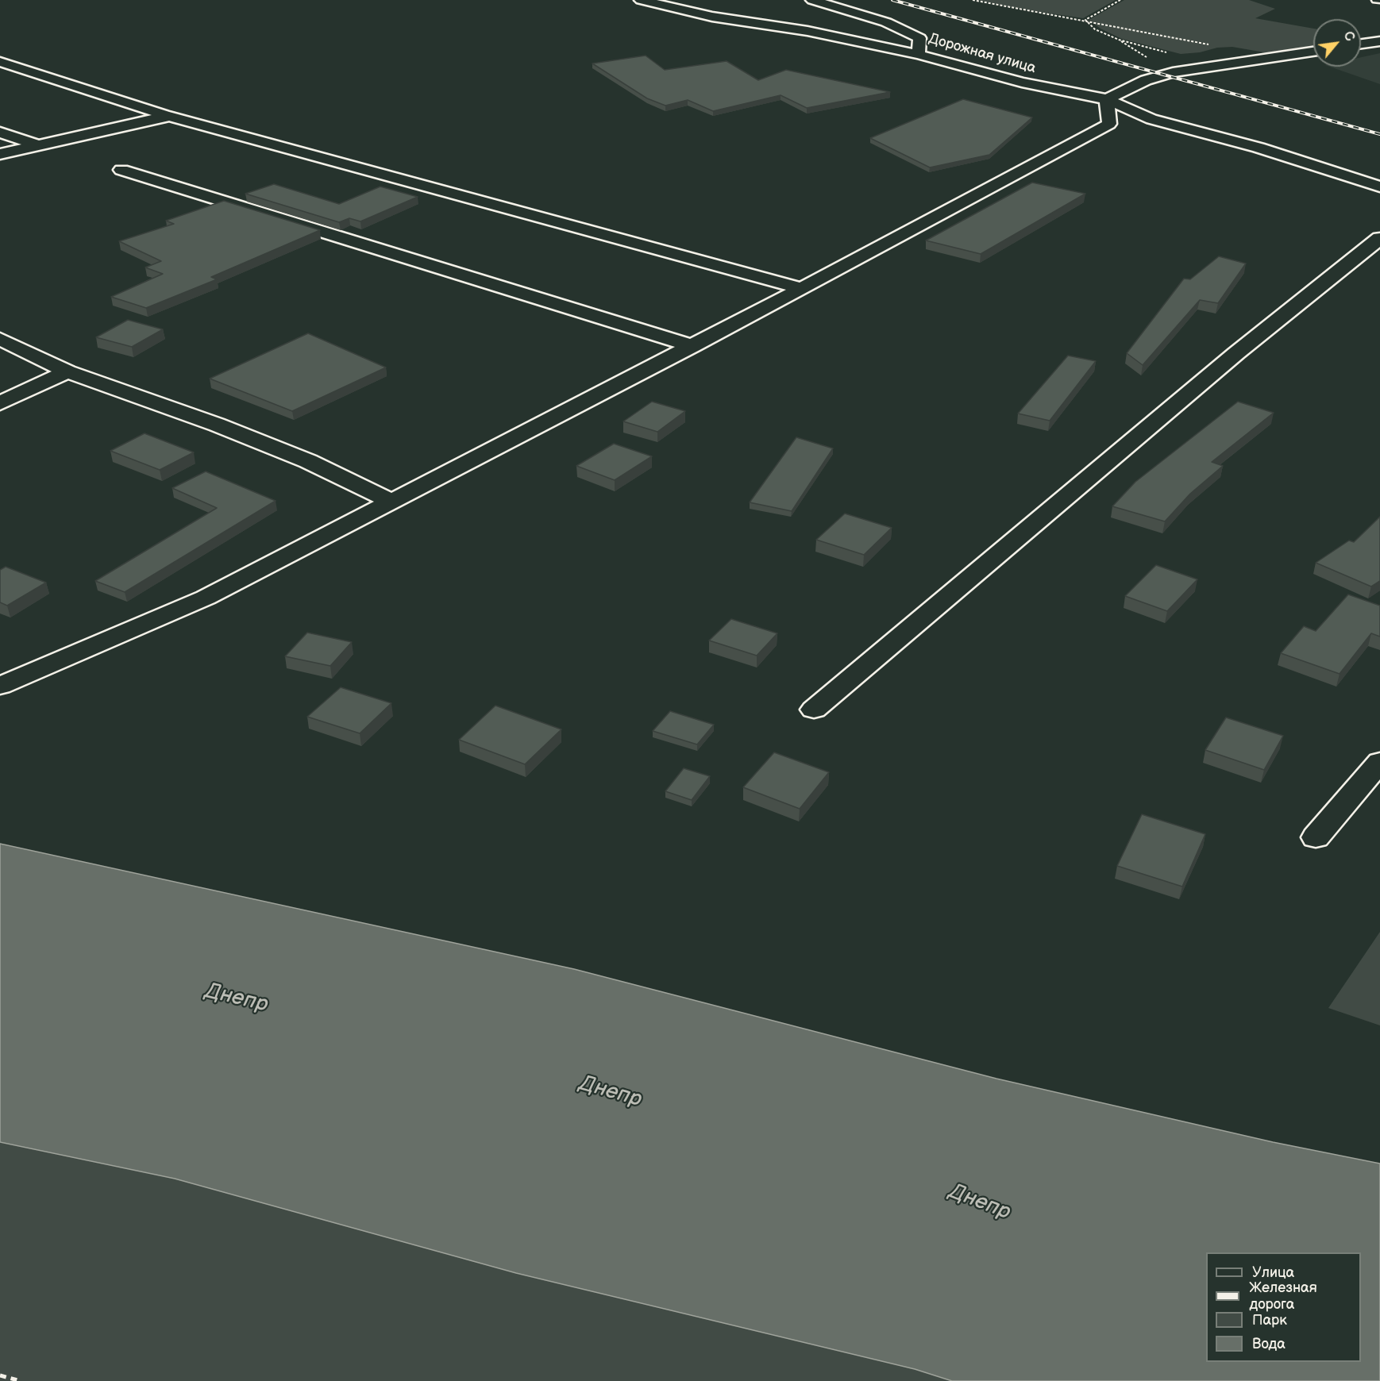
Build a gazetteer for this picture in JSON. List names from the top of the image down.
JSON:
{
  "streets": {
    "street": ["Дорожная улица"]
  },
  "water": ["Днепр"],
  "legend": [
    "Улица",
    "Железная дорога",
    "Парк",
    "Вода"
  ],
  "north": "top right"
}
